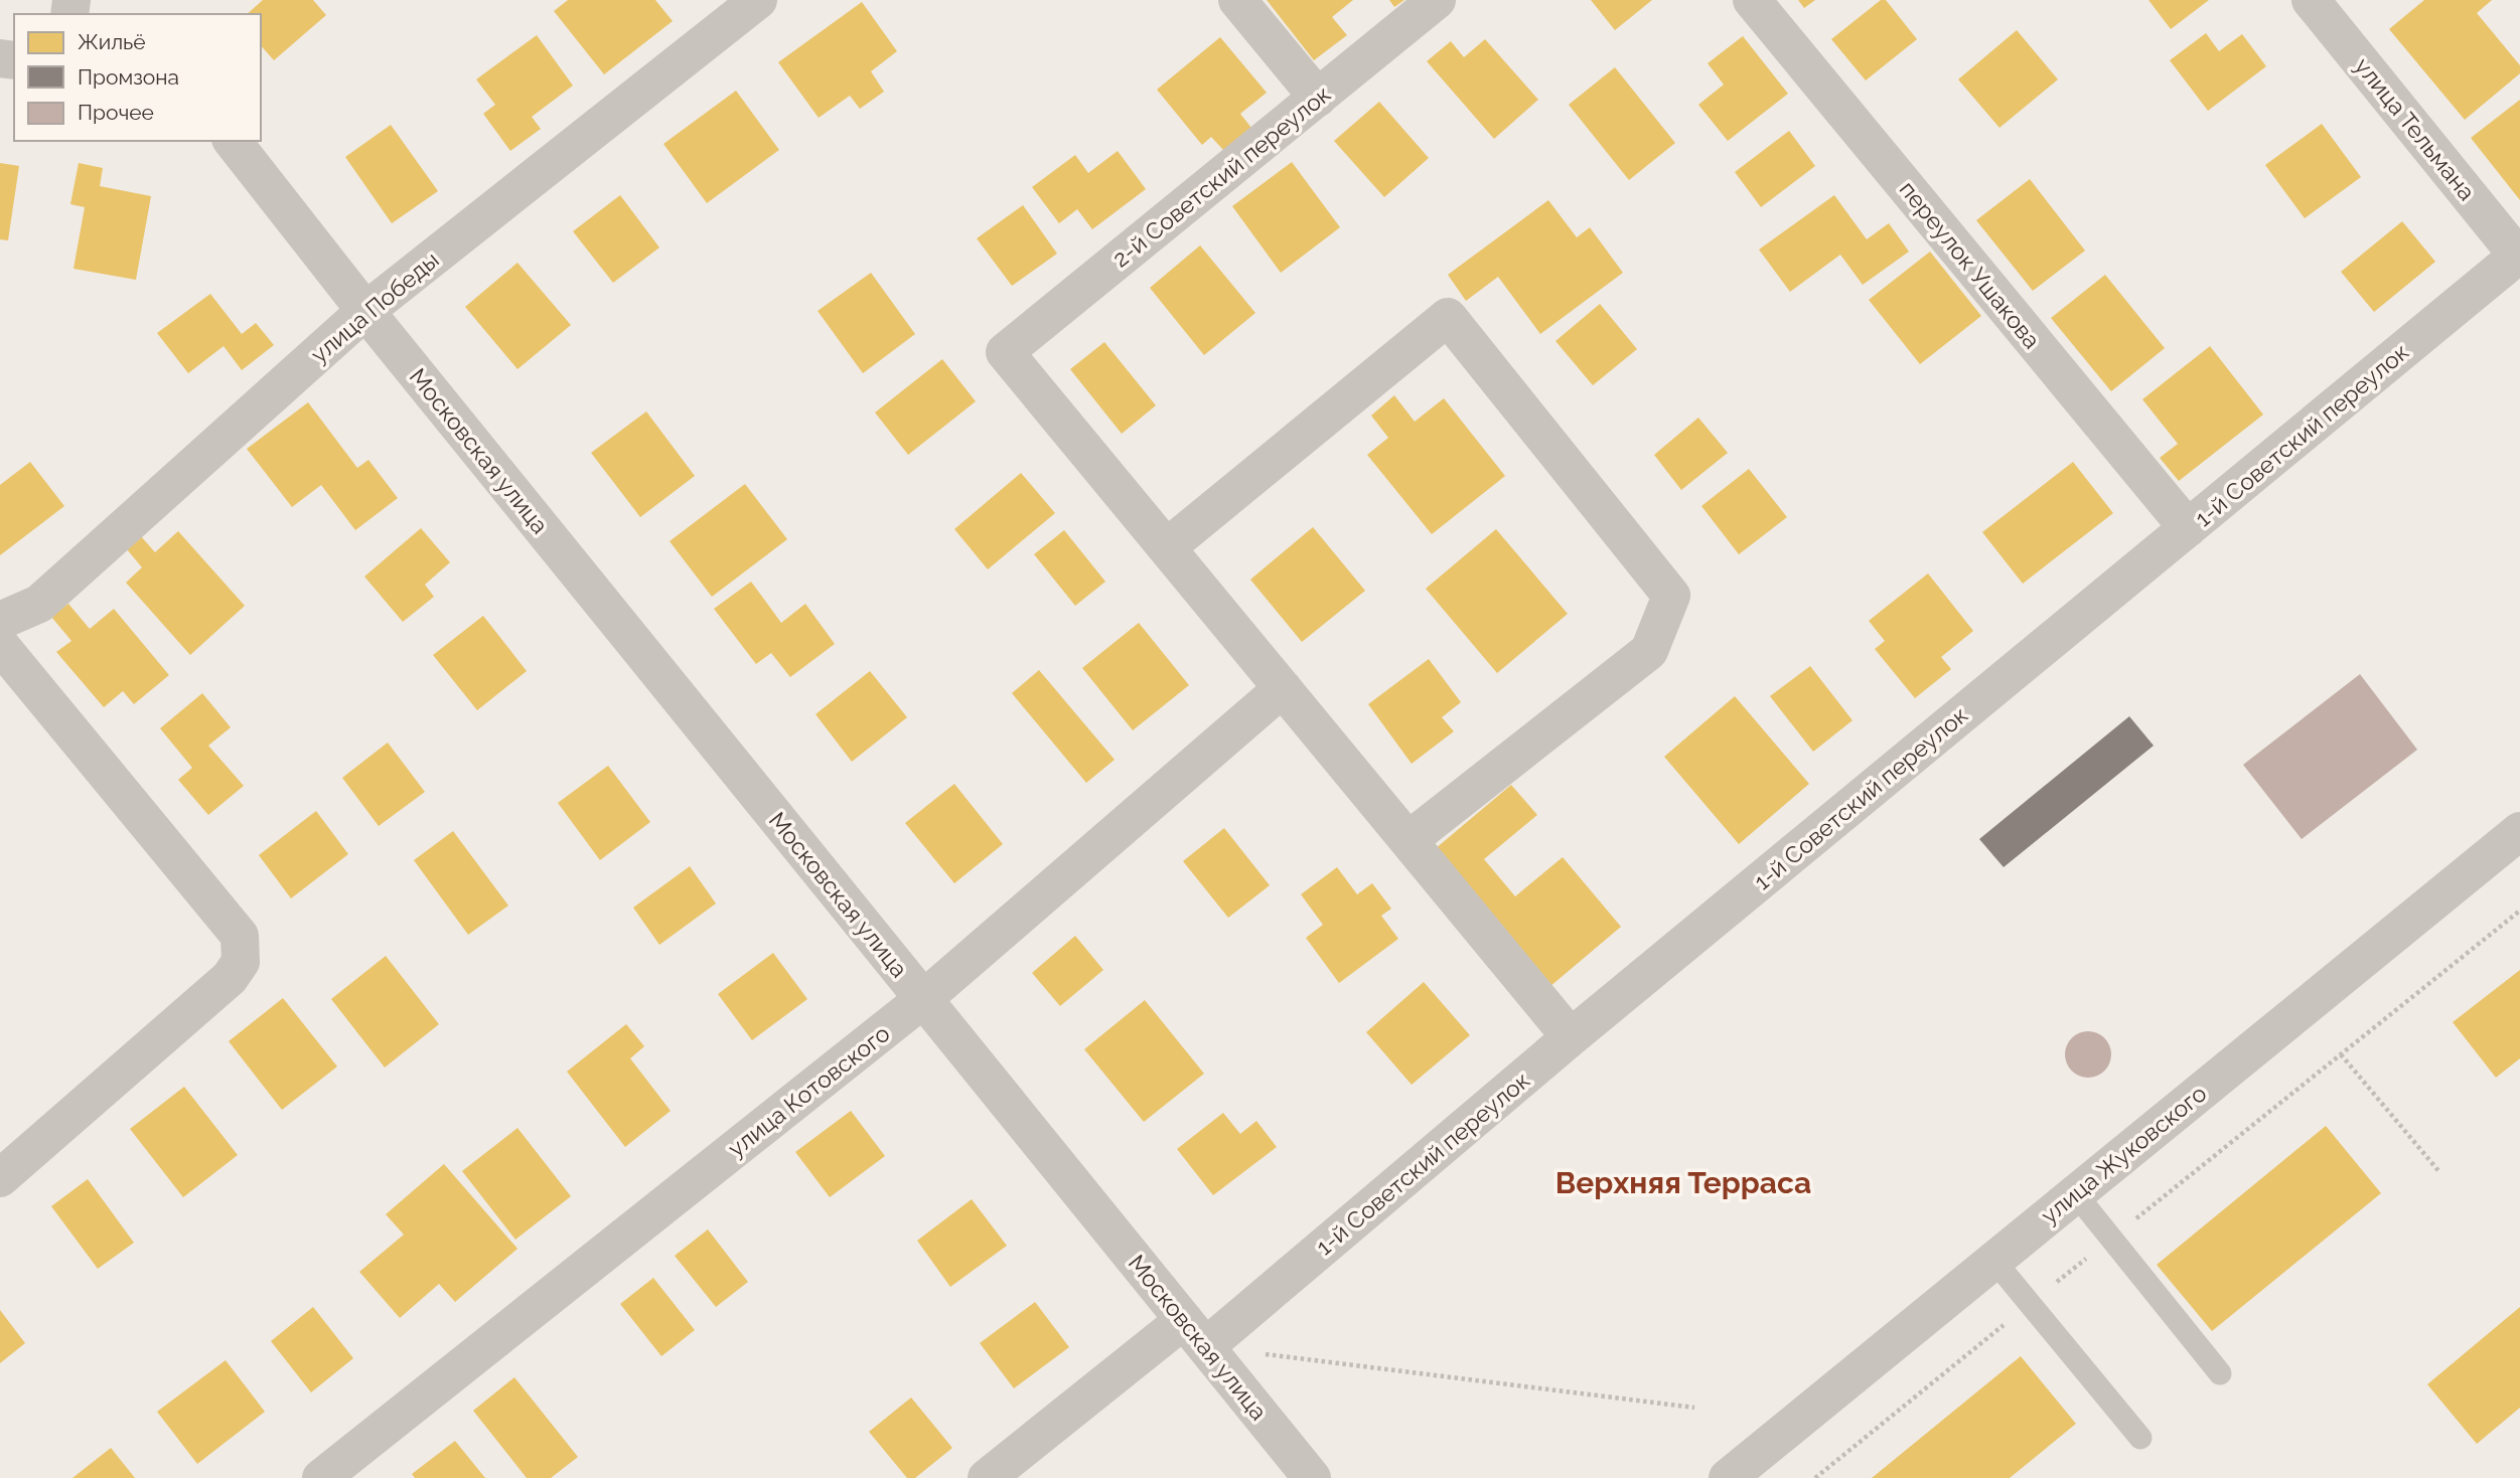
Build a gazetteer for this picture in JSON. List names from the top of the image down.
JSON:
{
  "streets": {
    "street": [
      "улица Тельмана",
      "2-й Советский переулок",
      "переулок Ушакова",
      "улица Победы",
      "1-й Советский переулок",
      "Московская улица",
      "улица Котовского",
      "улица Жуковского"
    ]
  },
  "crossings": [
    ["улица Тельмана", "1-й Советский переулок"],
    ["переулок Ушакова", "1-й Советский переулок"],
    ["улица Победы", "Московская улица"],
    ["1-й Советский переулок", "Московская улица"],
    ["Московская улица", "улица Котовского"]
  ],
  "districts": ["Верхняя Терраса"],
  "legend": ["Жильё", "Промзона", "Прочее"]
}
